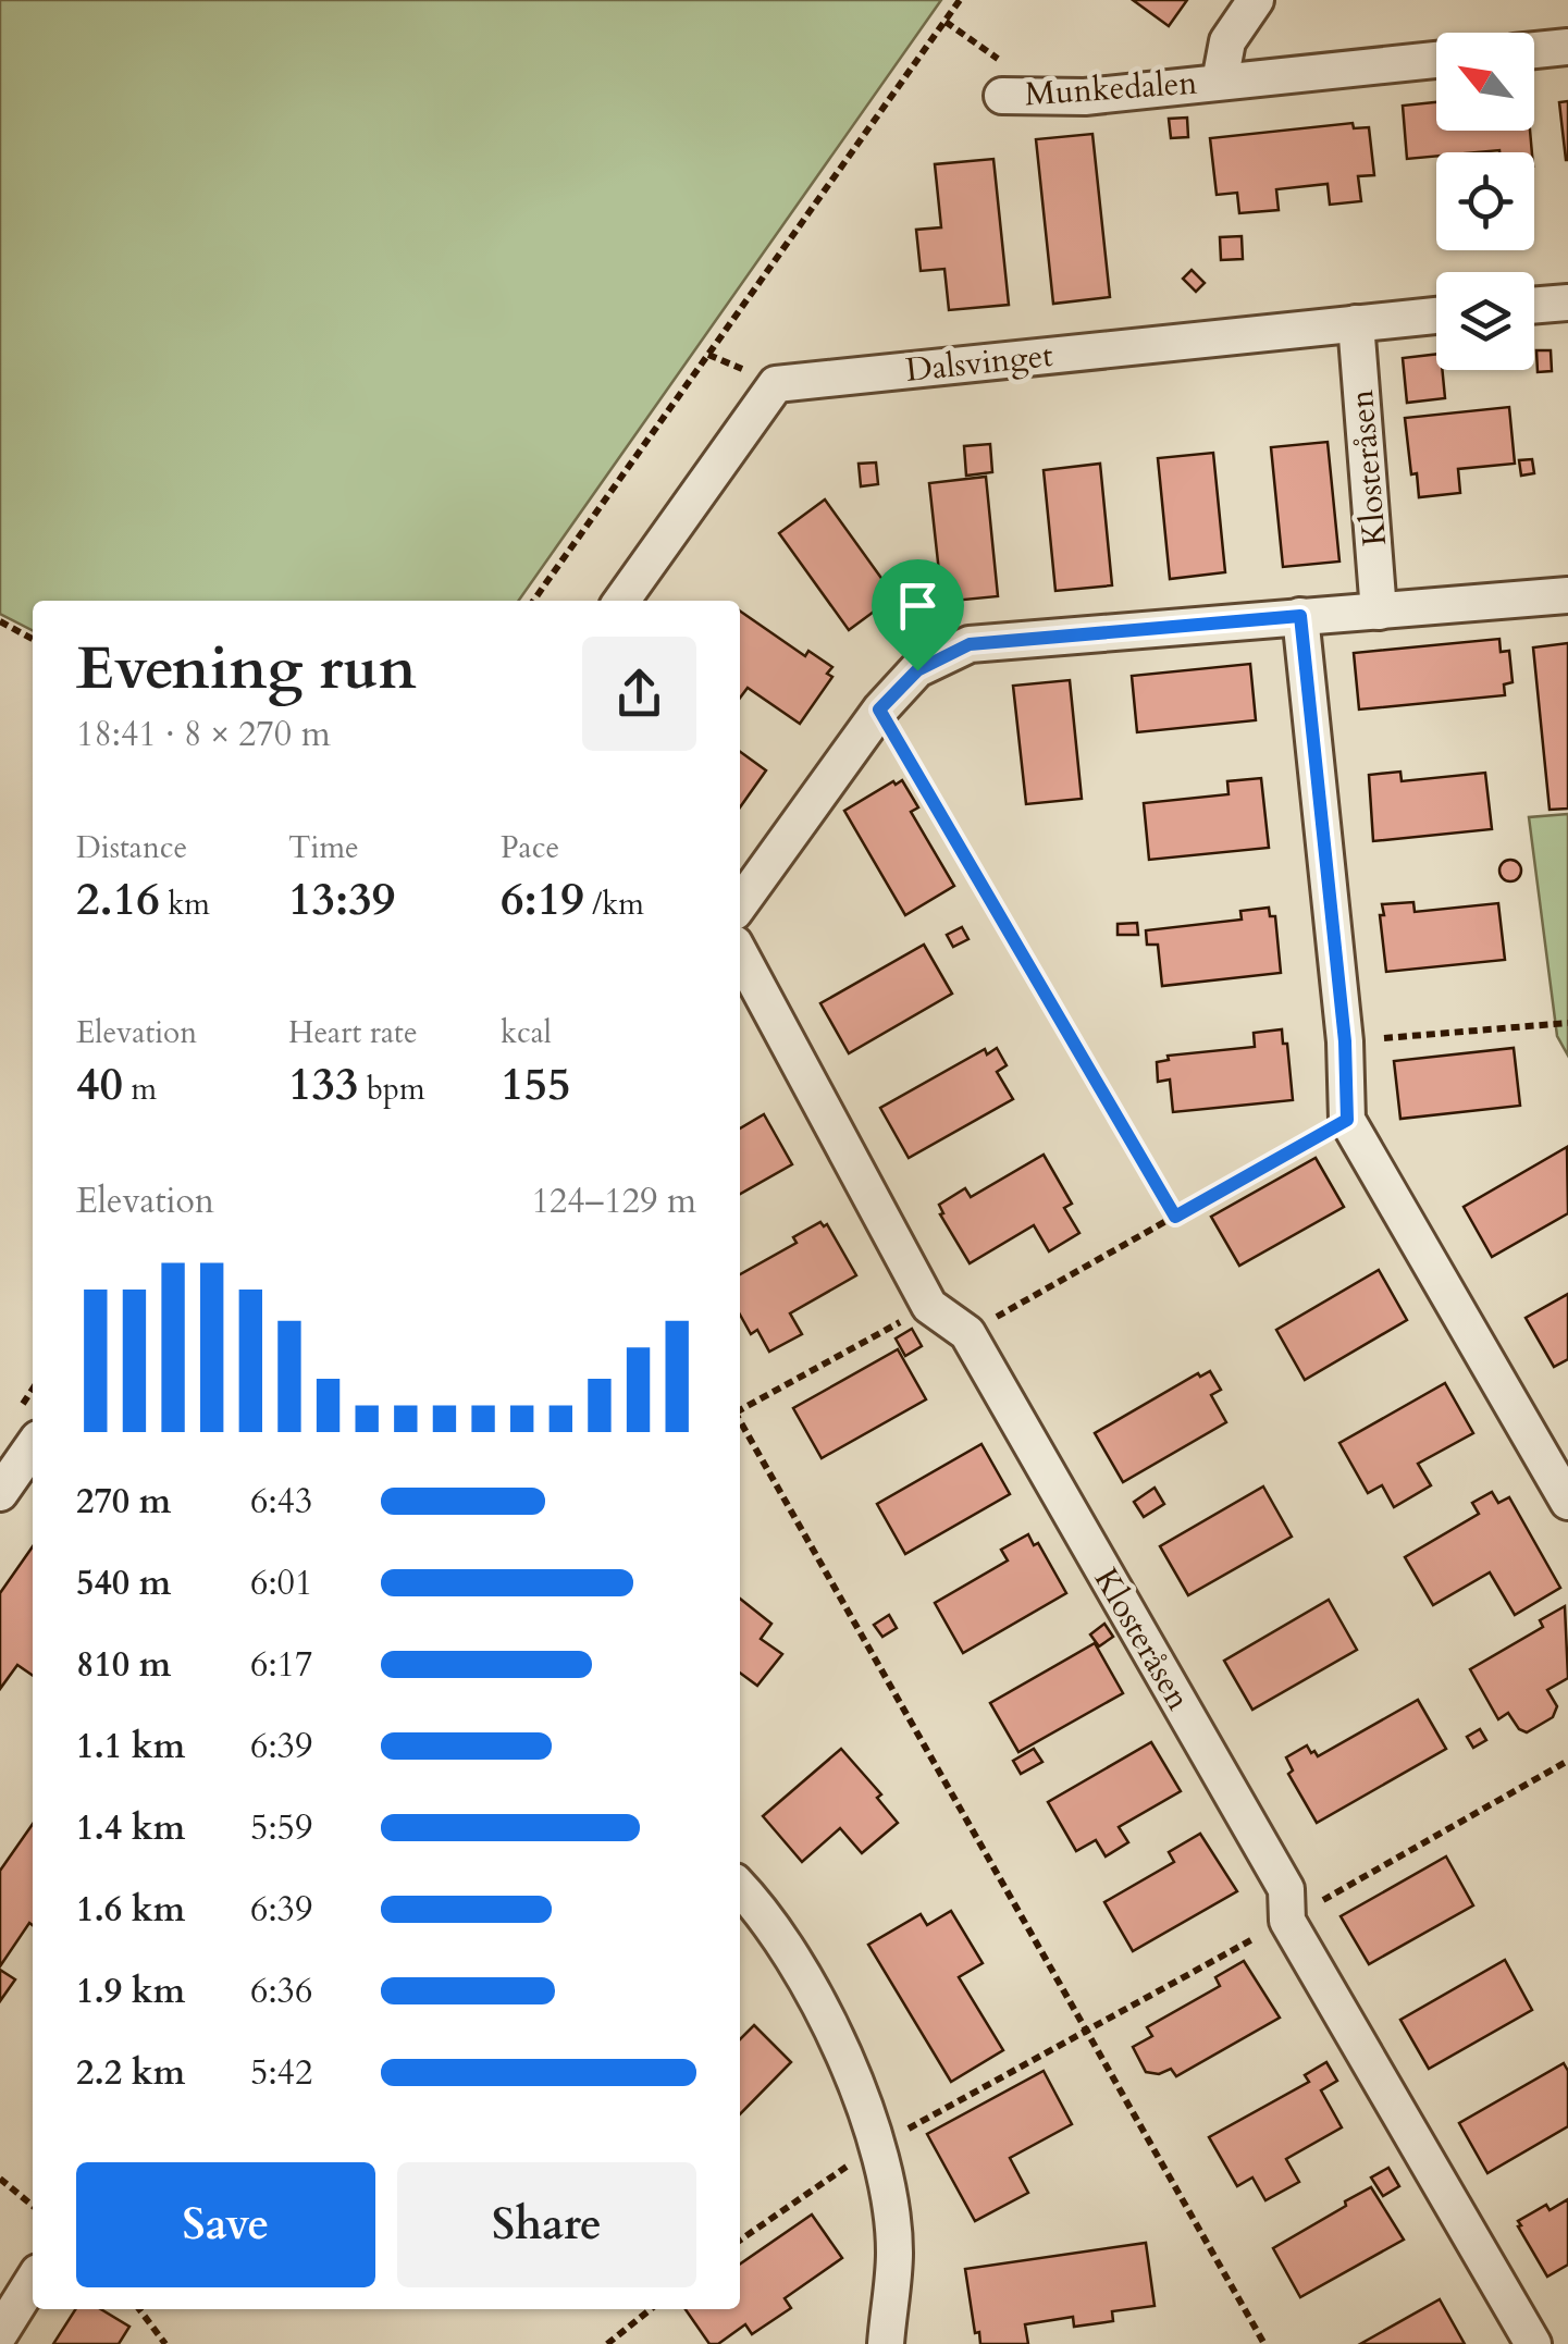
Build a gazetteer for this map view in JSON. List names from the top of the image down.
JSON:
{
  "streets": {
    "street": ["Munkedalen", "Dalsvinget", "Klosteråsen"]
  },
  "crossings": [
    ["Dalsvinget", "Klosteråsen"]
  ],
  "north": "top left",
  "page": {
    "heading": ["Evening run", "18:41 · 8 × 270 m"],
    "stats": [
      ["Distance", "2.16 km"],
      ["Time", "13:39"],
      ["Pace", "6:19 /km"],
      ["Elevation", "40 m"],
      ["Heart rate", "133 bpm"],
      ["kcal", "155"]
    ],
    "chart": ["Elevation", "124–129 m"],
    "list": [
      {
        "name": "270 m",
        "note": "6:43"
      },
      {
        "name": "540 m",
        "note": "6:01"
      },
      {
        "name": "810 m",
        "note": "6:17"
      },
      {
        "name": "1.1 km",
        "note": "6:39"
      },
      {
        "name": "1.4 km",
        "note": "5:59"
      },
      {
        "name": "1.6 km",
        "note": "6:39"
      },
      {
        "name": "1.9 km",
        "note": "6:36"
      },
      {
        "name": "2.2 km",
        "note": "5:42"
      }
    ],
    "buttons": ["Save", "Share"]
  }
}
